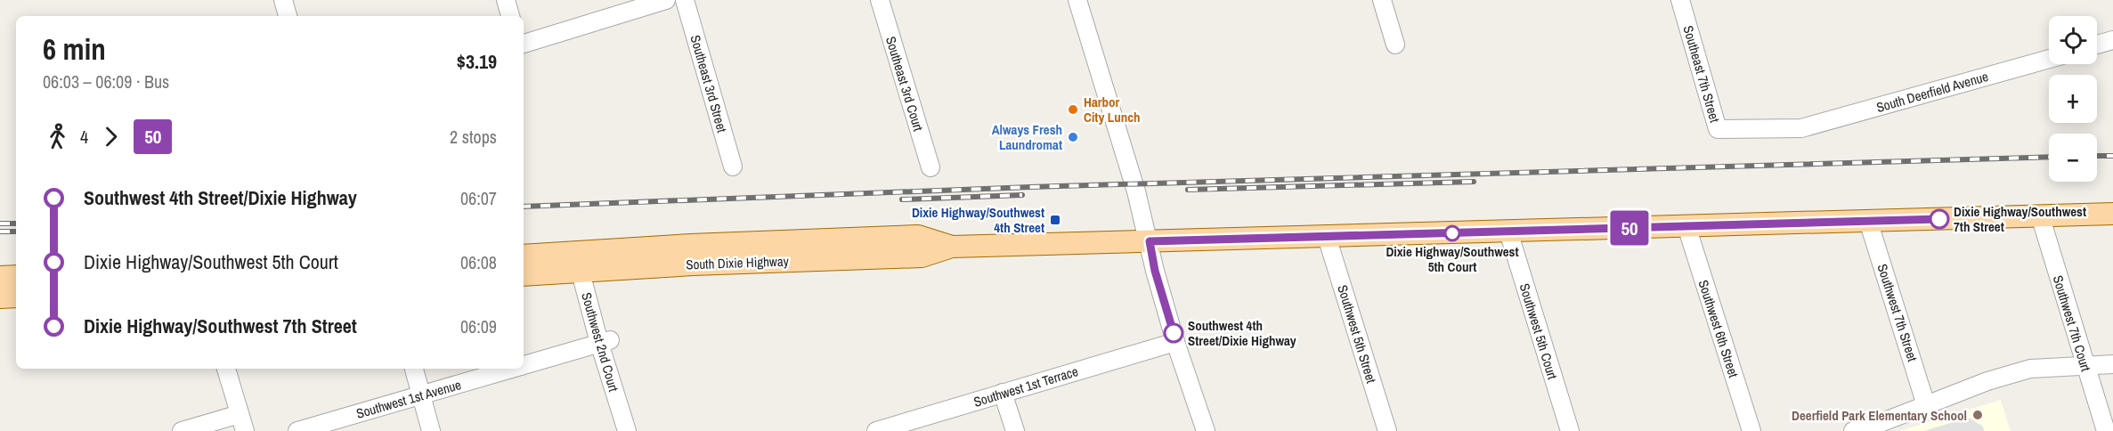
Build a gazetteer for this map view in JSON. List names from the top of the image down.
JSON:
{
  "streets": {
    "main road": ["South Dixie Highway"],
    "street": [
      "Southeast 7th Street",
      "Southeast 3rd Street",
      "Southeast 3rd Court",
      "South Deerfield Avenue",
      "Southwest 7th Street",
      "Southwest 7th Court",
      "Southwest 6th Street",
      "Southwest 5th Court",
      "Southwest 5th Street",
      "Southwest 2nd Court",
      "Southwest 1st Terrace",
      "Southwest 1st Avenue"
    ]
  },
  "crossings": [
    ["Southeast 7th Street", "South Deerfield Avenue"],
    ["South Dixie Highway", "Southwest 7th Street"],
    ["South Dixie Highway", "Southwest 7th Court"],
    ["South Dixie Highway", "Southwest 6th Street"],
    ["South Dixie Highway", "Southwest 5th Court"],
    ["South Dixie Highway", "Southwest 5th Street"],
    ["South Dixie Highway", "Southwest 2nd Court"],
    ["Southwest 2nd Court", "Southwest 1st Avenue"]
  ],
  "places": {
    "other": [
      "Harbor City Lunch",
      "Always Fresh Laundromat",
      "Dixie Highway/Southwest 7th Street",
      "Dixie Highway/Southwest 5th Court",
      "Southwest 4th Street/Dixie Highway",
      "Deerfield Park Elementary School"
    ],
    "transit": ["Dixie Highway/Southwest 4th Street"]
  },
  "lines": ["bus line 50"],
  "page": {
    "on_map": "50",
    "map_buttons": ["+", "−"],
    "heading": ["6 min", "06:03 – 06:09 · Bus", "$3.19"],
    "legs": ["4", "50", "2 stops"],
    "list": [
      {
        "name": "Southwest 4th Street/Dixie Highway",
        "value": "06:07"
      },
      {
        "name": "Dixie Highway/Southwest 5th Court",
        "value": "06:08"
      },
      {
        "name": "Dixie Highway/Southwest 7th Street",
        "value": "06:09"
      }
    ]
  }
}
